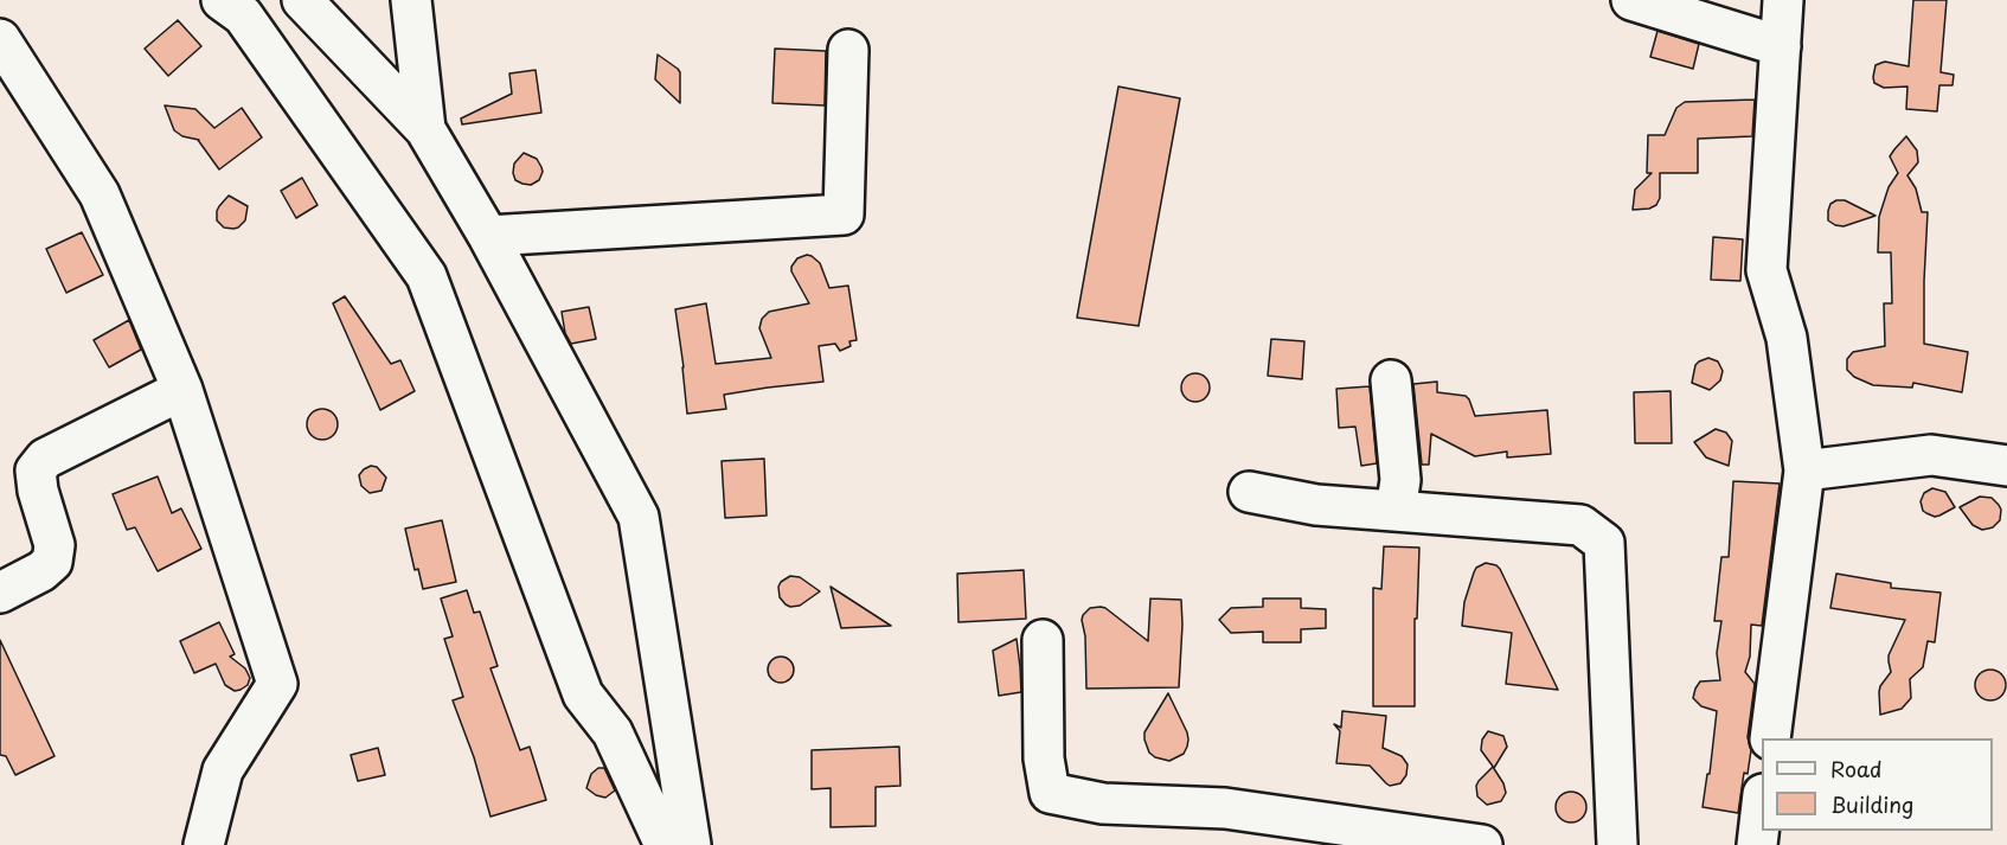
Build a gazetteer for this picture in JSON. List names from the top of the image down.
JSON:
{
  "legend": ["Road", "Building"]
}
